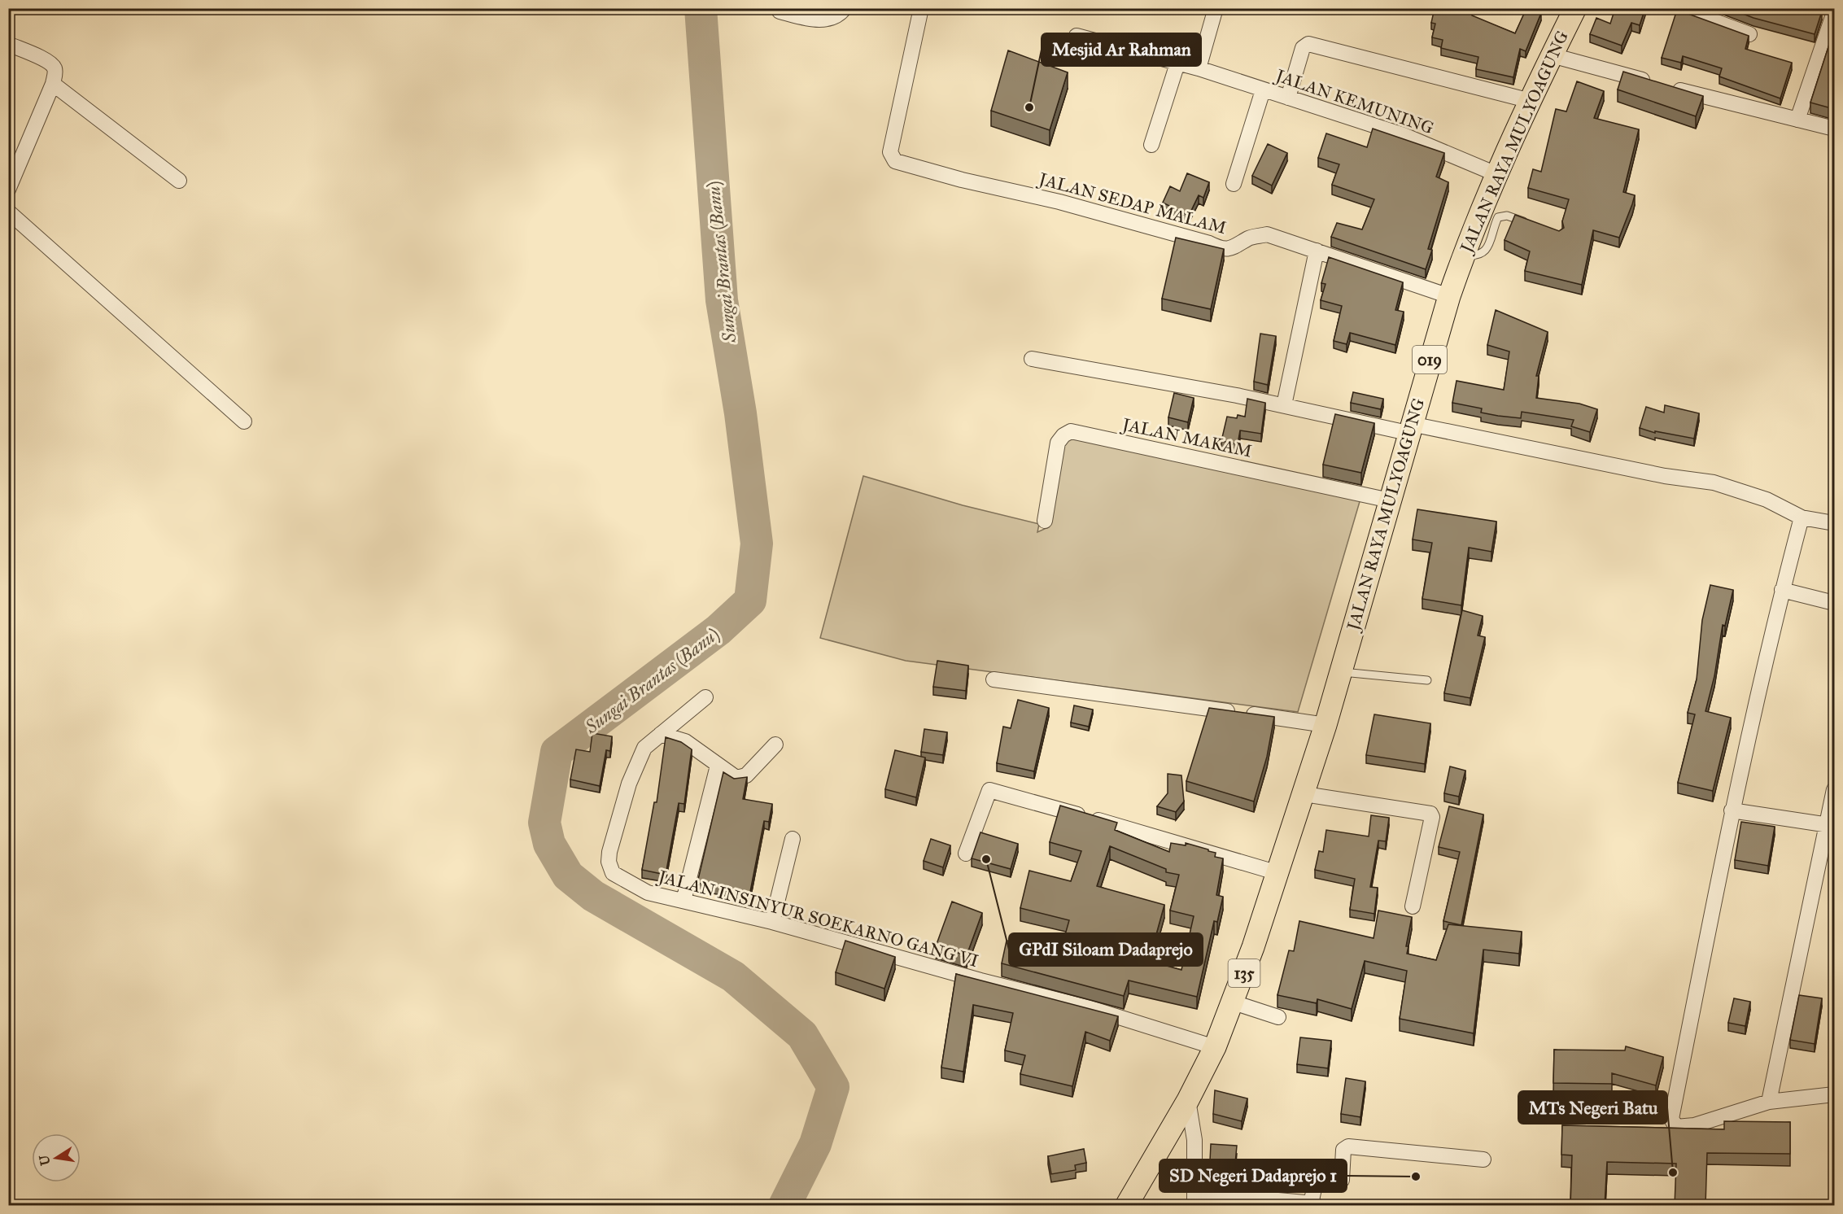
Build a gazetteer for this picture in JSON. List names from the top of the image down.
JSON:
{
  "streets": {
    "main road": ["JALAN RAYA MULYOAGUNG", "019", "135"],
    "street": [
      "JALAN KEMUNING",
      "JALAN SEDAP MALAM",
      "JALAN MAKAM",
      "JALAN INSINYUR SOEKARNO GANG VI"
    ]
  },
  "crossings": [
    ["JALAN KEMUNING", "JALAN RAYA MULYOAGUNG"],
    ["JALAN RAYA MULYOAGUNG", "JALAN SEDAP MALAM"],
    ["JALAN RAYA MULYOAGUNG", "JALAN MAKAM"],
    ["JALAN RAYA MULYOAGUNG", "135"],
    ["JALAN INSINYUR SOEKARNO GANG VI", "135"]
  ],
  "water": ["Sungai Brantas (Banu)"],
  "places": [
    "Mesjid Ar Rahman",
    "GPdI Siloam Dadaprejo",
    "MTs Negeri Batu",
    "SD Negeri Dadaprejo 1"
  ],
  "north": "left"
}
